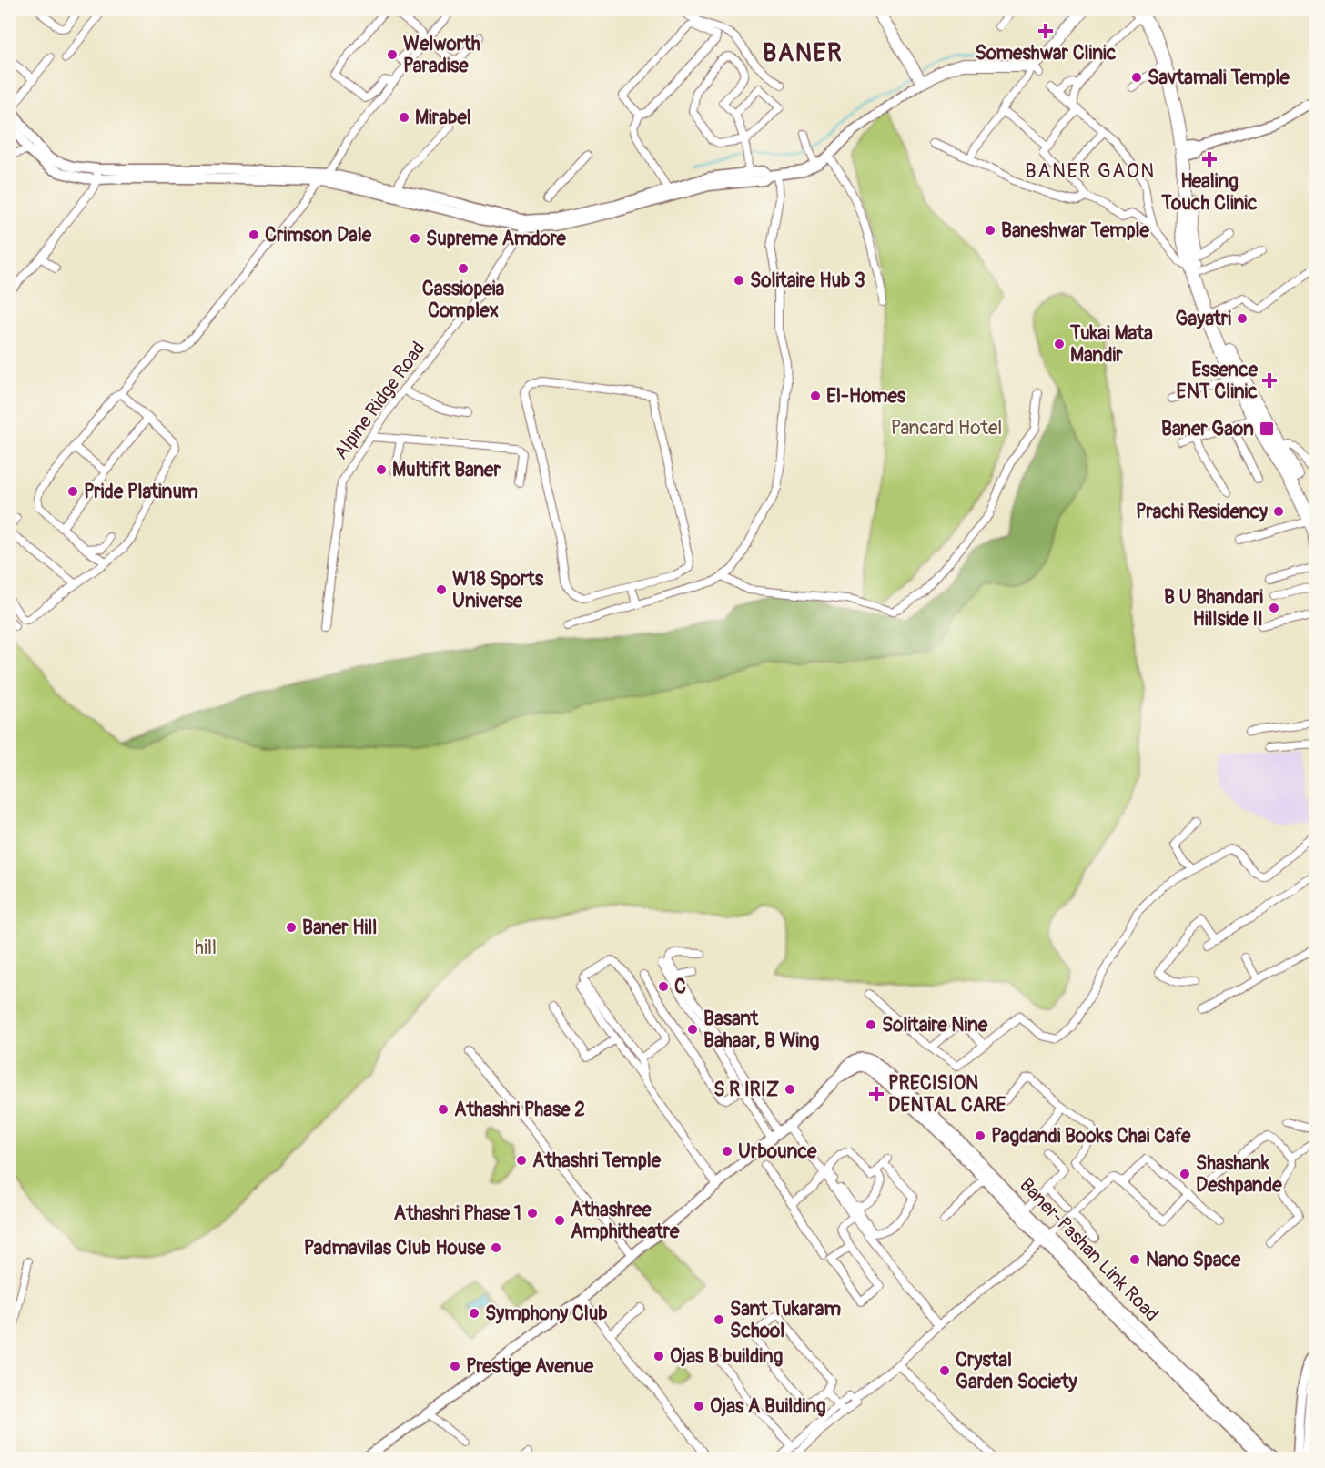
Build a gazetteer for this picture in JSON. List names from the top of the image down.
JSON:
{
  "streets": {
    "street": ["Alpine Ridge Road", "Baner-Pashan Link Road"]
  },
  "districts": ["BANER", "BANER GAON"],
  "parks": ["Pancard Hotel", "hill"],
  "places": {
    "health": [
      "Someshwar Clinic",
      "Healing Touch Clinic",
      "Essence ENT Clinic",
      "PRECISION DENTAL CARE"
    ],
    "other": [
      "Welworth Paradise",
      "Savtamali Temple",
      "Mirabel",
      "Baneshwar Temple",
      "Crimson Dale",
      "Supreme Amdore",
      "Cassiopeia Complex",
      "Solitaire Hub 3",
      "Gayatri",
      "Tukai Mata Mandir",
      "El-Homes",
      "Multifit Baner",
      "Pride Platinum",
      "Prachi Residency",
      "W18 Sports Universe",
      "B U Bhandari Hillside II",
      "Baner Hill",
      "C",
      "Solitaire Nine",
      "Basant Bahaar, B Wing",
      "S R IRIZ",
      "Athashri Phase 2",
      "Pagdandi Books Chai Cafe",
      "Urbounce",
      "Athashri Temple",
      "Shashank Deshpande",
      "Athashri Phase 1",
      "Athashree Amphitheatre",
      "Padmavilas Club House",
      "Nano Space",
      "Symphony Club",
      "Sant Tukaram School",
      "Ojas B building",
      "Prestige Avenue",
      "Crystal Garden Society",
      "Ojas A Building"
    ],
    "transit": ["Baner Gaon"]
  }
}
